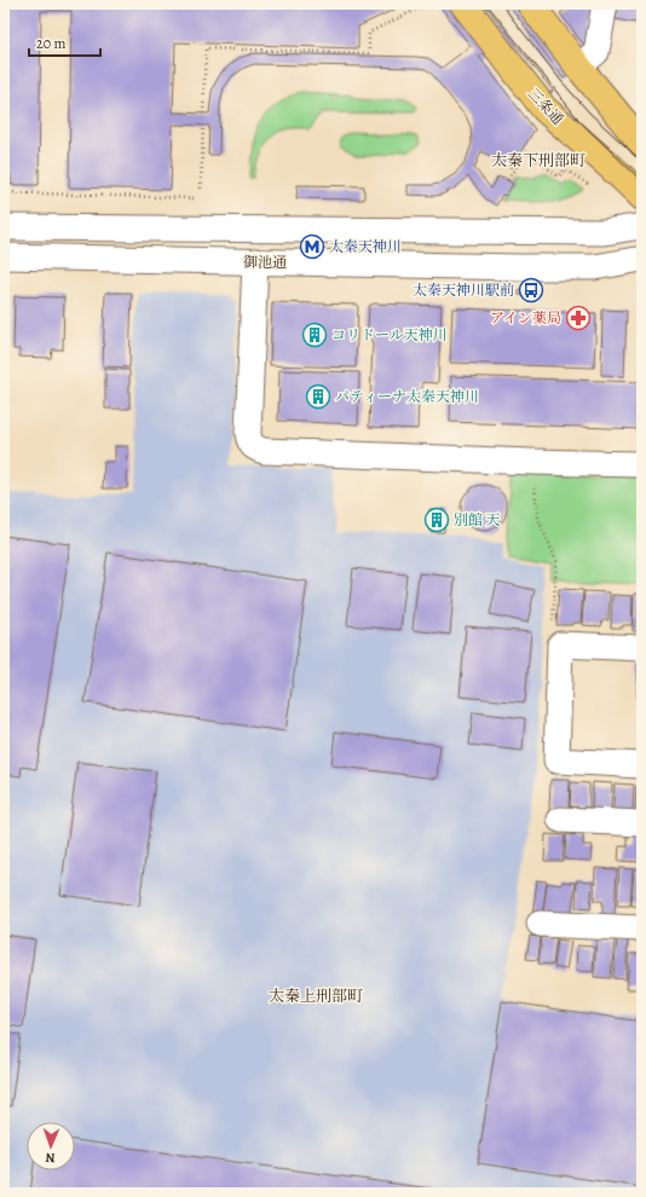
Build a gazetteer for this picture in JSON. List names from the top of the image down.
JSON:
{
  "streets": {
    "main road": ["三条通"],
    "street": ["御池通"]
  },
  "districts": ["太秦下刑部町", "太秦上刑部町"],
  "places": {
    "metro station": ["太秦天神川"],
    "bus stop": ["太秦天神川駅前"],
    "pharmacy": ["アイン薬局"],
    "building": ["コリドール天神川", "パティーナ太秦天神川", "別館 天"]
  },
  "scale_bar": "20 m",
  "north": "bottom"
}
